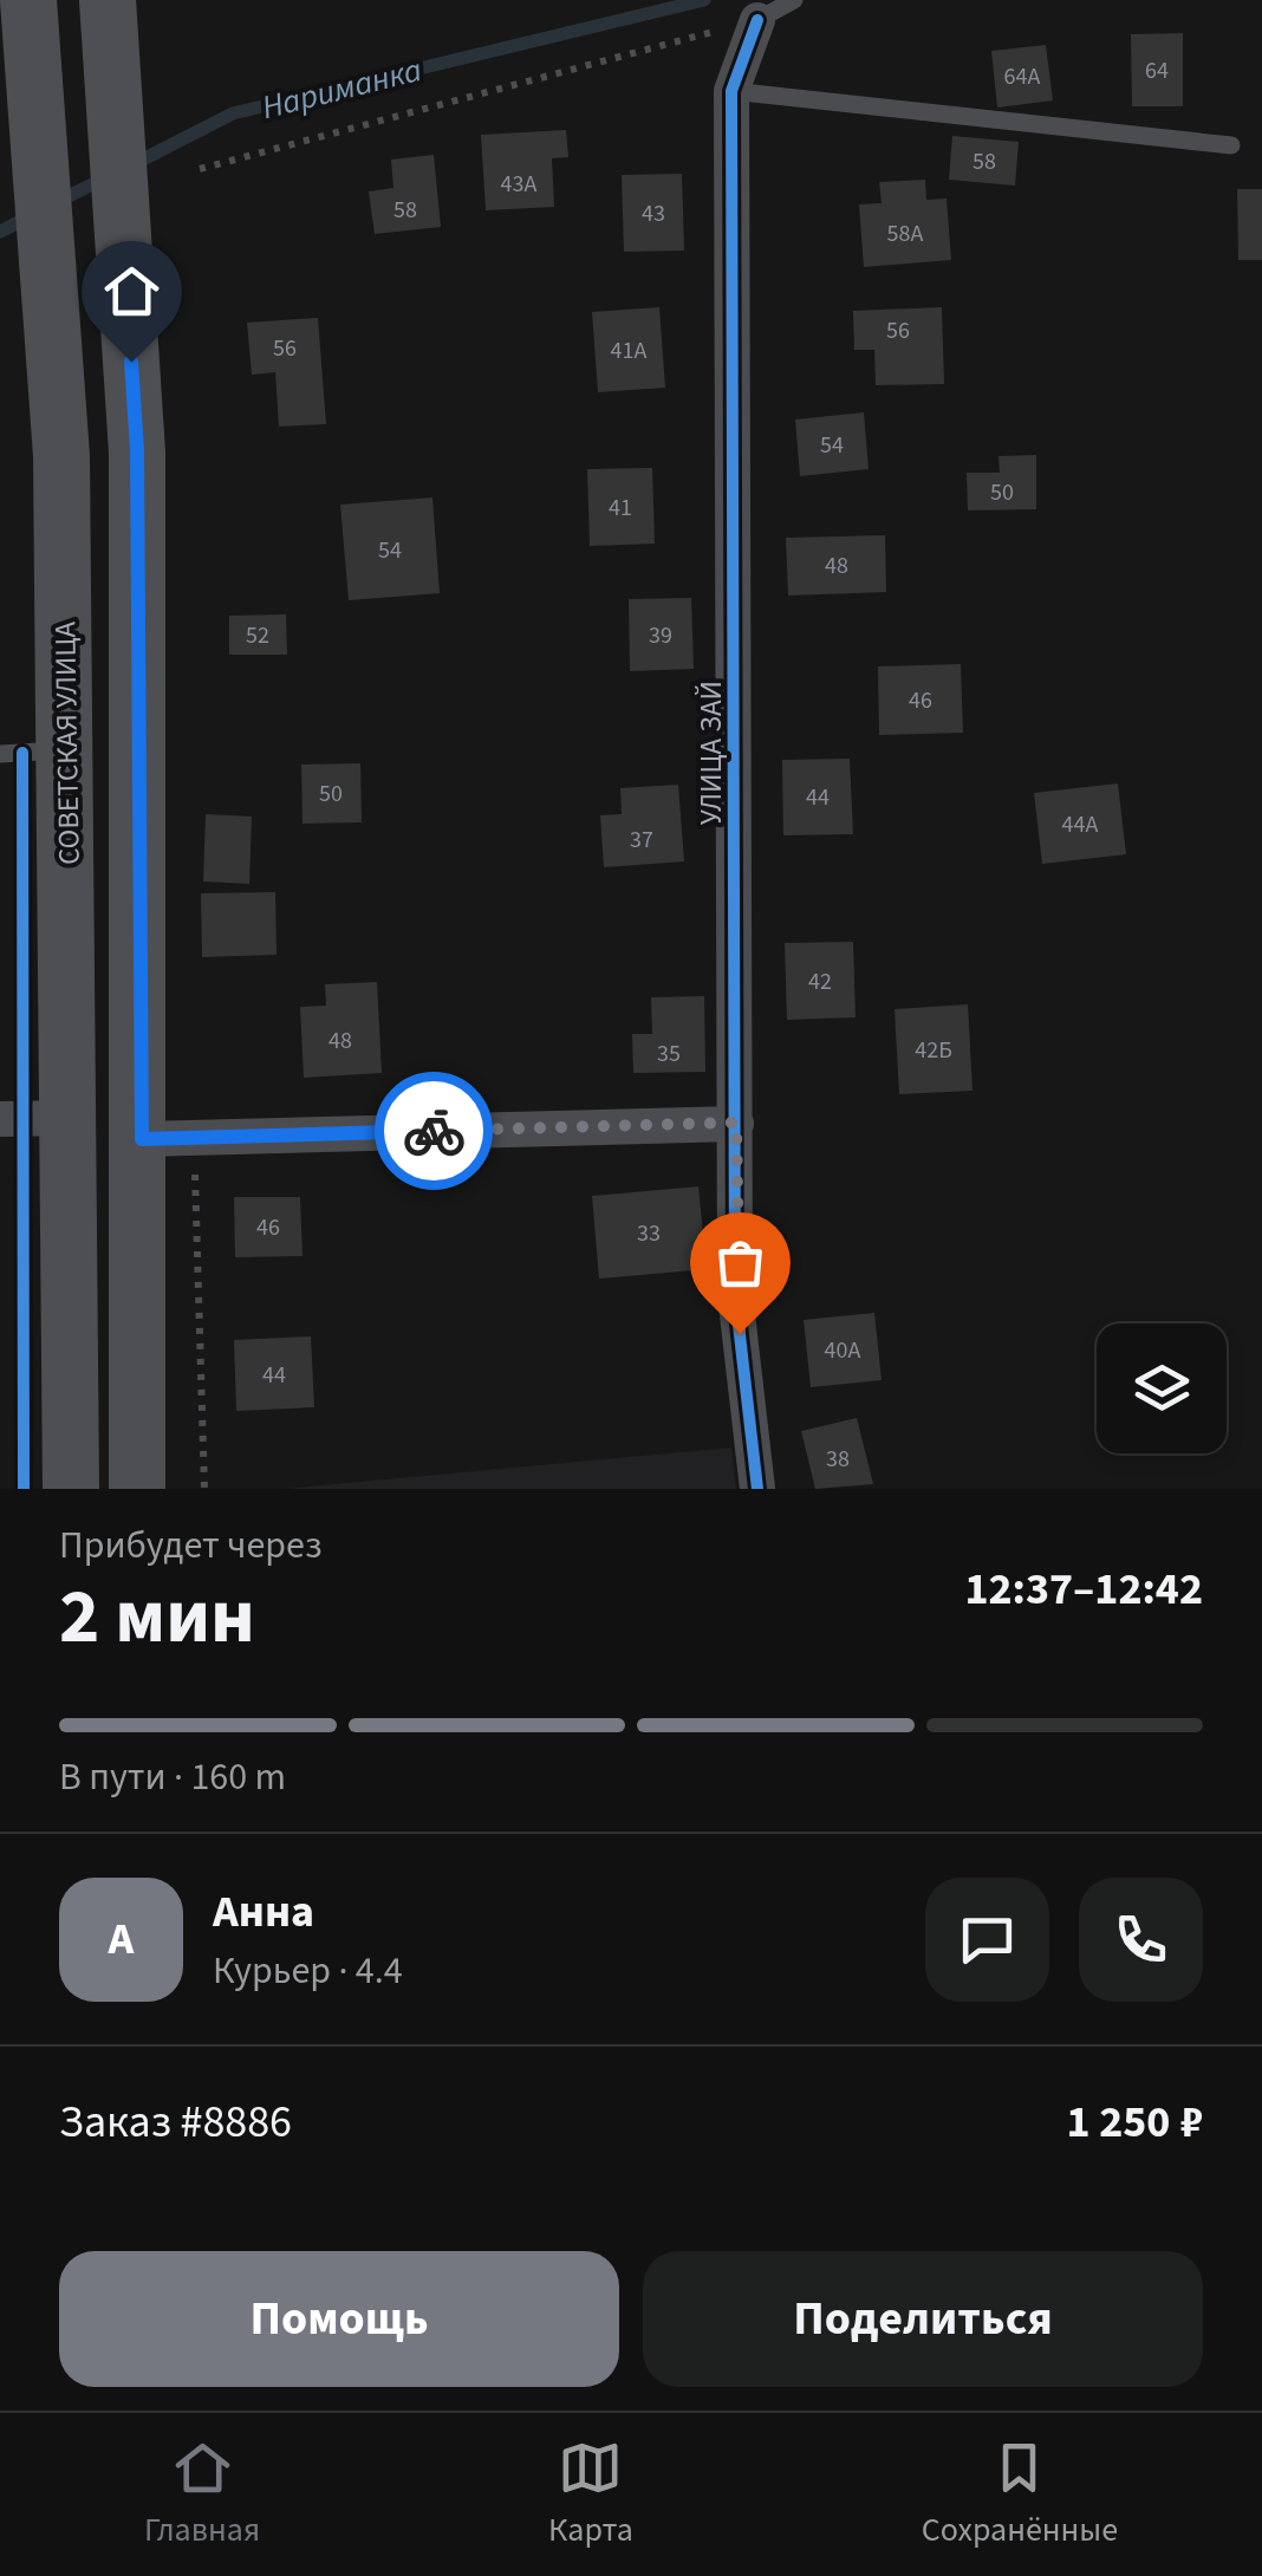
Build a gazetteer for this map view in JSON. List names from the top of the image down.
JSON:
{
  "streets": {
    "main road": ["СОВЕТСКАЯ УЛИЦА"],
    "street": ["УЛИЦА ЗАЙ"]
  },
  "water": ["Нариманка"],
  "house_numbers": [
    "64",
    "64А",
    "58",
    "43А",
    "58",
    "43",
    "58А",
    "56",
    "56",
    "41А",
    "54",
    "50",
    "41",
    "54",
    "48",
    "52",
    "39",
    "46",
    "50",
    "44",
    "44А",
    "37",
    "42",
    "48",
    "42Б",
    "35",
    "46",
    "33",
    "40А",
    "44",
    "38"
  ],
  "page": {
    "heading": ["2 мин", "Прибудет через", "12:37–12:42"],
    "panel": [
      "Анна",
      "Курьер · 4.4",
      "Заказ #8886",
      "1 250 ₽"
    ],
    "bar": "В пути · 160 m",
    "round": "А",
    "buttons": ["Помощь", "Поделиться"],
    "tabs": ["Главная", "Карта", "Сохранённые"]
  }
}
